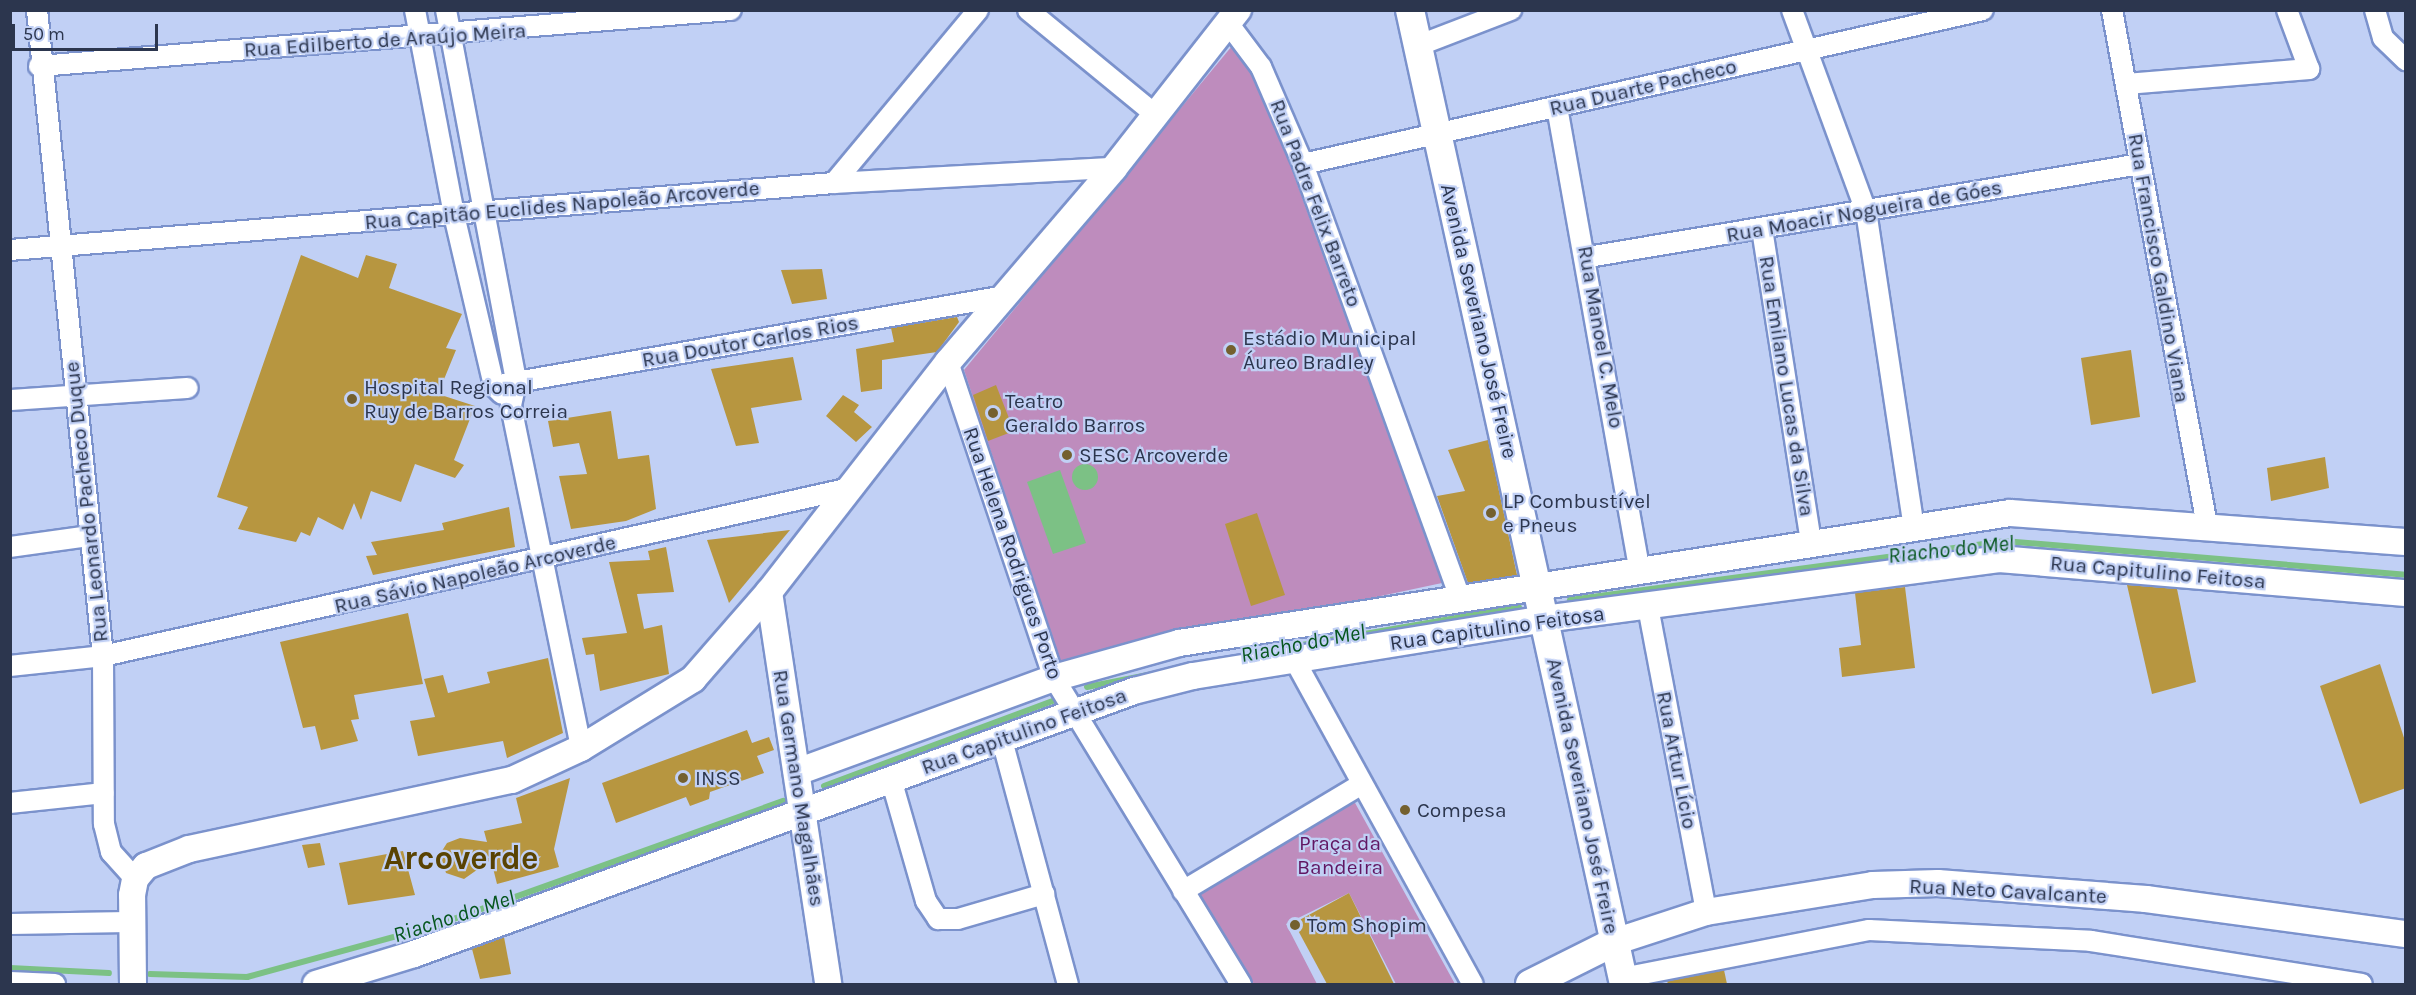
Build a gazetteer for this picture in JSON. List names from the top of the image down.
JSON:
{
  "streets": {
    "main road": ["Avenida Severiano José Freire"],
    "street": [
      "Rua Edilberto de Araújo Meira",
      "Rua Duarte Pacheco",
      "Rua Padre Felix Barreto",
      "Rua Capitão Euclides Napoleão Arcoverde",
      "Rua Moacir Nogueira de Góes",
      "Rua Francisco Galdino Viana",
      "Rua Manoel C. Melo",
      "Rua Doutor Carlos Rios",
      "Rua Emilano Lucas da Silva",
      "Rua Leonardo Pacheco Duque",
      "Rua Helena Rodrigues Porto",
      "Rua Capitulino Feitosa",
      "Rua Sávio Napoleão Arcoverde",
      "Rua Artur Lício",
      "Rua Germano Magalhães",
      "Rua Neto Cavalcante"
    ]
  },
  "crossings": [
    ["Rua Edilberto de Araújo Meira", "Rua Leonardo Pacheco Duque"],
    ["Rua Duarte Pacheco", "Rua Padre Felix Barreto"],
    ["Rua Duarte Pacheco", "Avenida Severiano José Freire"],
    ["Rua Duarte Pacheco", "Rua Manoel C. Melo"],
    ["Rua Padre Felix Barreto", "Rua Capitulino Feitosa"],
    ["Rua Capitão Euclides Napoleão Arcoverde", "Rua Leonardo Pacheco Duque"],
    ["Rua Moacir Nogueira de Góes", "Rua Francisco Galdino Viana"],
    ["Rua Moacir Nogueira de Góes", "Rua Manoel C. Melo"],
    ["Rua Moacir Nogueira de Góes", "Rua Emilano Lucas da Silva"],
    ["Rua Francisco Galdino Viana", "Rua Capitulino Feitosa"],
    ["Avenida Severiano José Freire", "Rua Capitulino Feitosa"],
    ["Avenida Severiano José Freire", "Rua Neto Cavalcante"],
    ["Rua Manoel C. Melo", "Rua Capitulino Feitosa"],
    ["Rua Emilano Lucas da Silva", "Rua Capitulino Feitosa"],
    ["Rua Leonardo Pacheco Duque", "Rua Sávio Napoleão Arcoverde"],
    ["Rua Helena Rodrigues Porto", "Rua Capitulino Feitosa"],
    ["Rua Capitulino Feitosa", "Rua Artur Lício"],
    ["Rua Capitulino Feitosa", "Rua Germano Magalhães"],
    ["Rua Artur Lício", "Rua Neto Cavalcante"]
  ],
  "districts": ["Arcoverde"],
  "water": ["Riacho do Mel"],
  "parks": ["Praça da Bandeira"],
  "places": [
    "Estádio Municipal Áureo Bradley",
    "Hospital Regional Ruy de Barros Correia",
    "Teatro Geraldo Barros",
    "SESC Arcoverde",
    "LP Combustível e Pneus",
    "INSS",
    "Compesa",
    "Tom Shopim"
  ],
  "scale_bar": "50 m"
}
